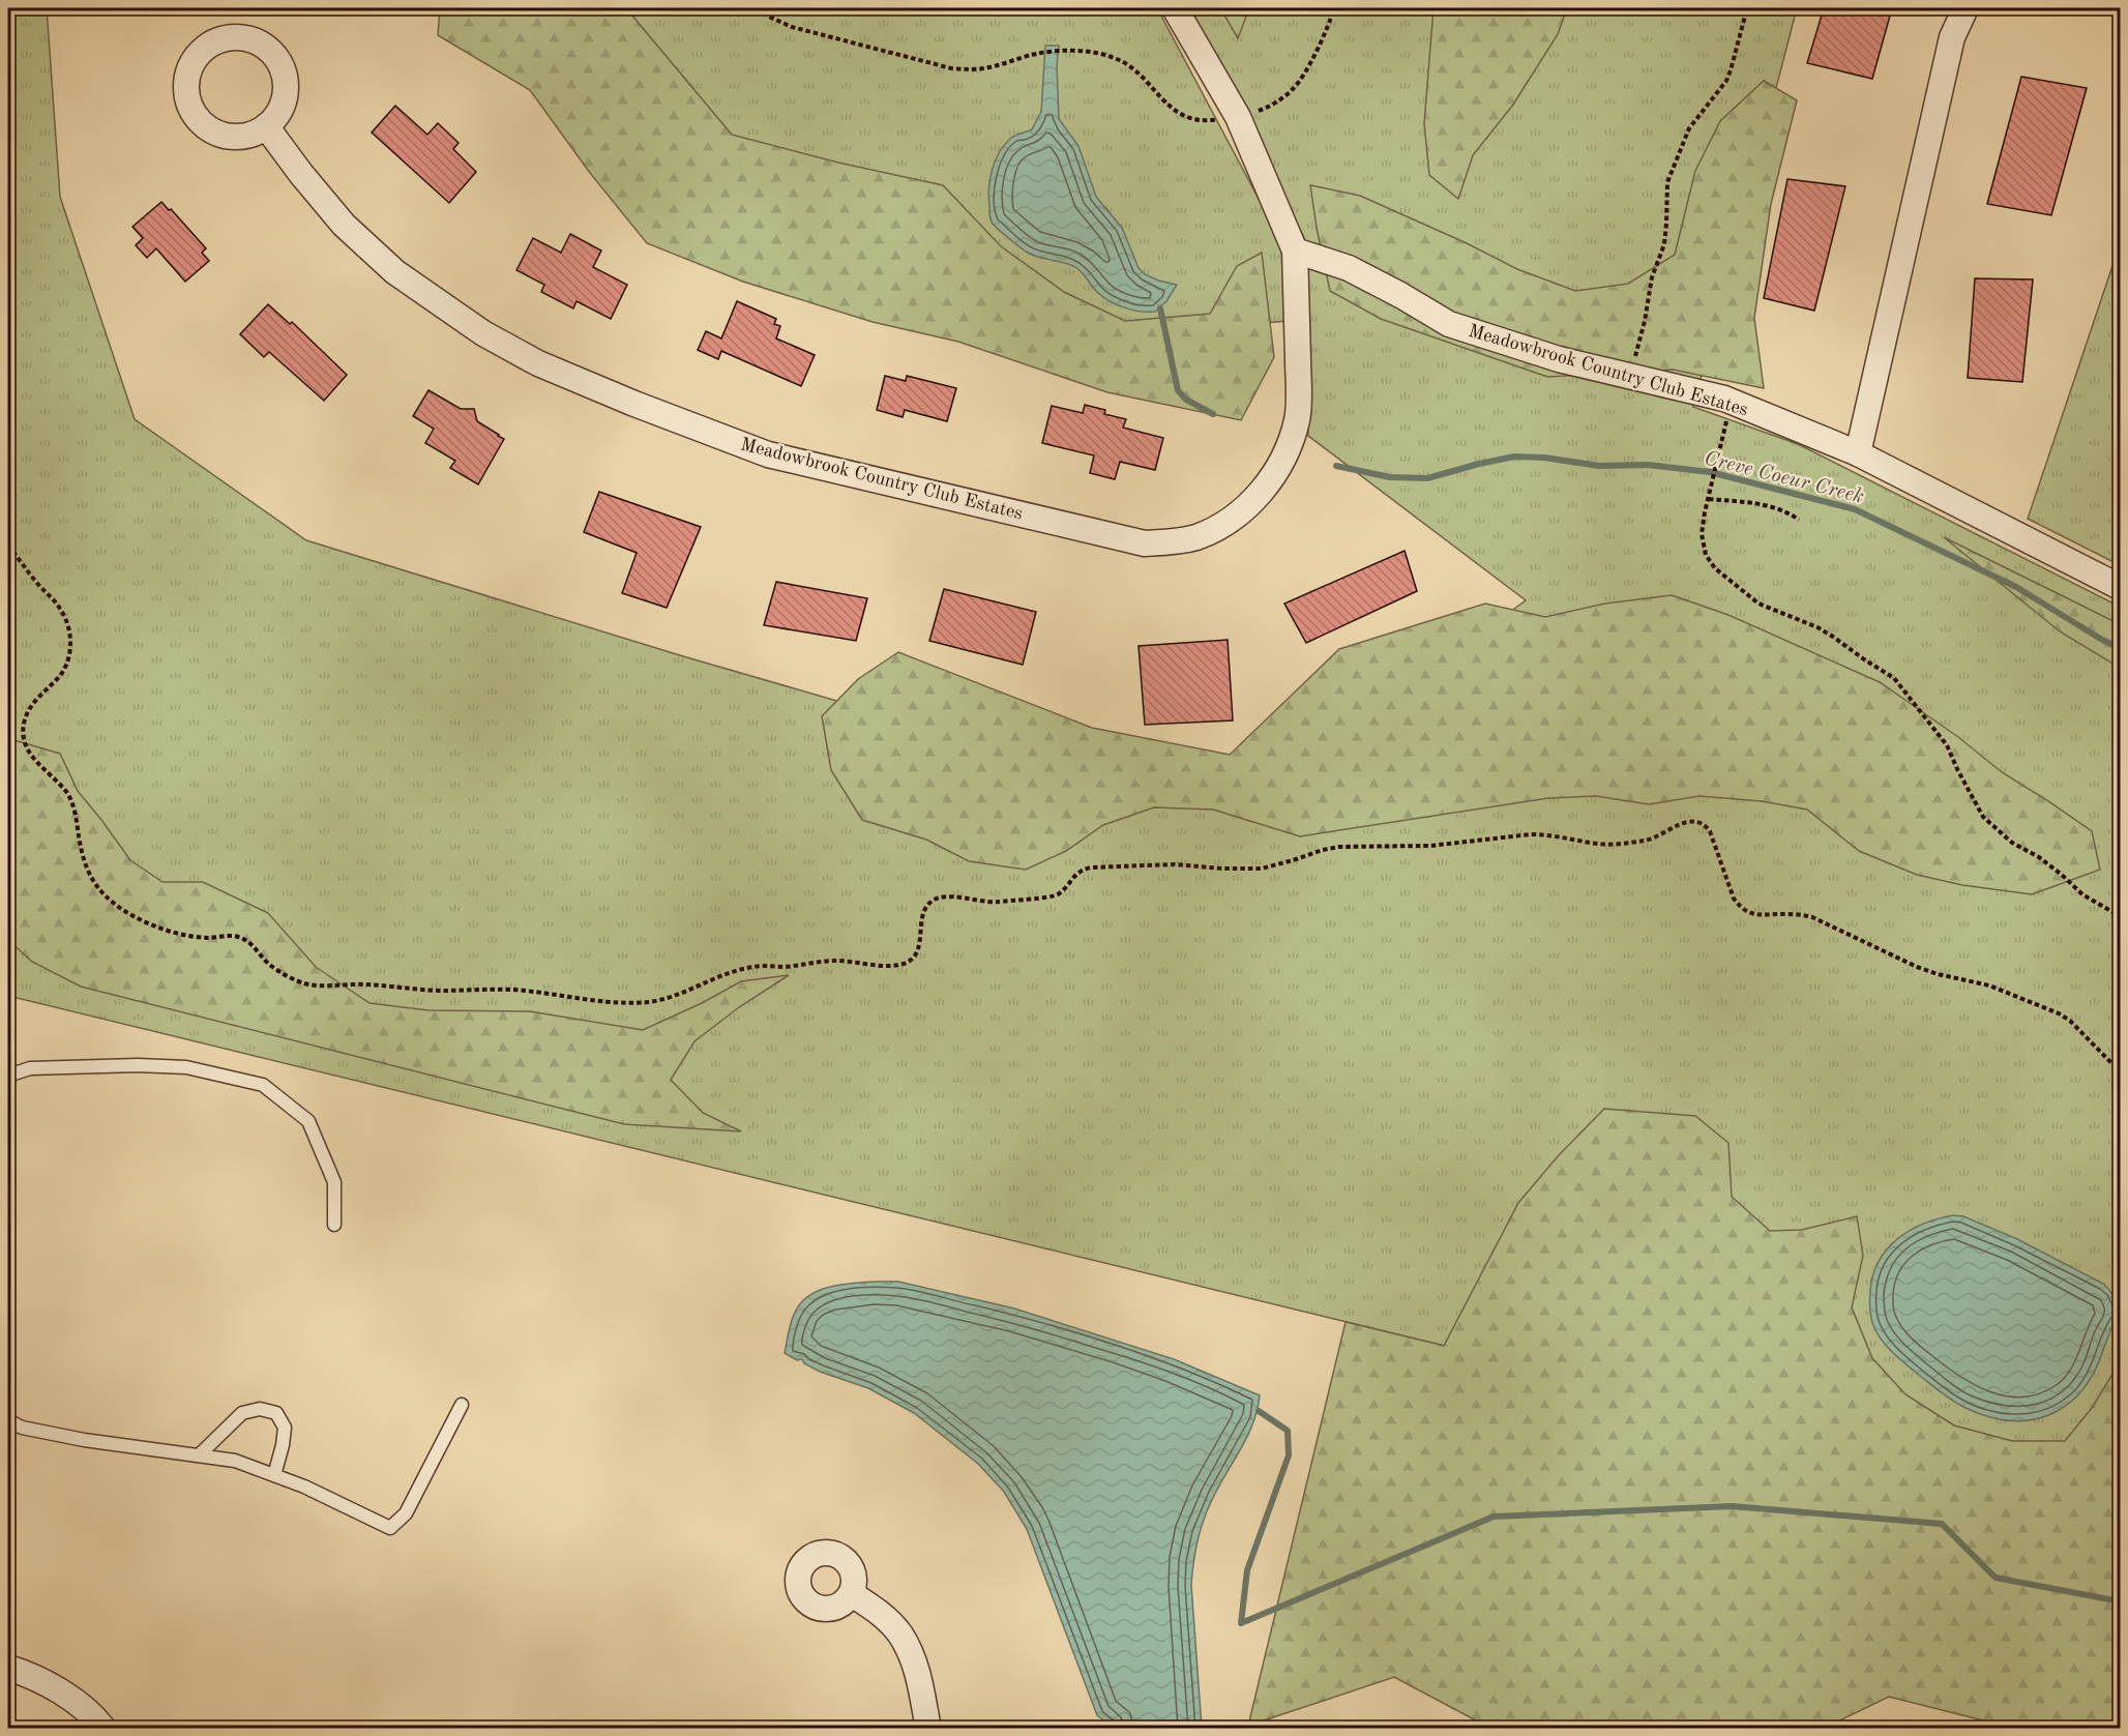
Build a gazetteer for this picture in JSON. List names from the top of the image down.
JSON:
{
  "streets": {
    "street": ["Meadowbrook Country Club Estates"]
  },
  "water": ["Creve Coeur Creek"]
}
